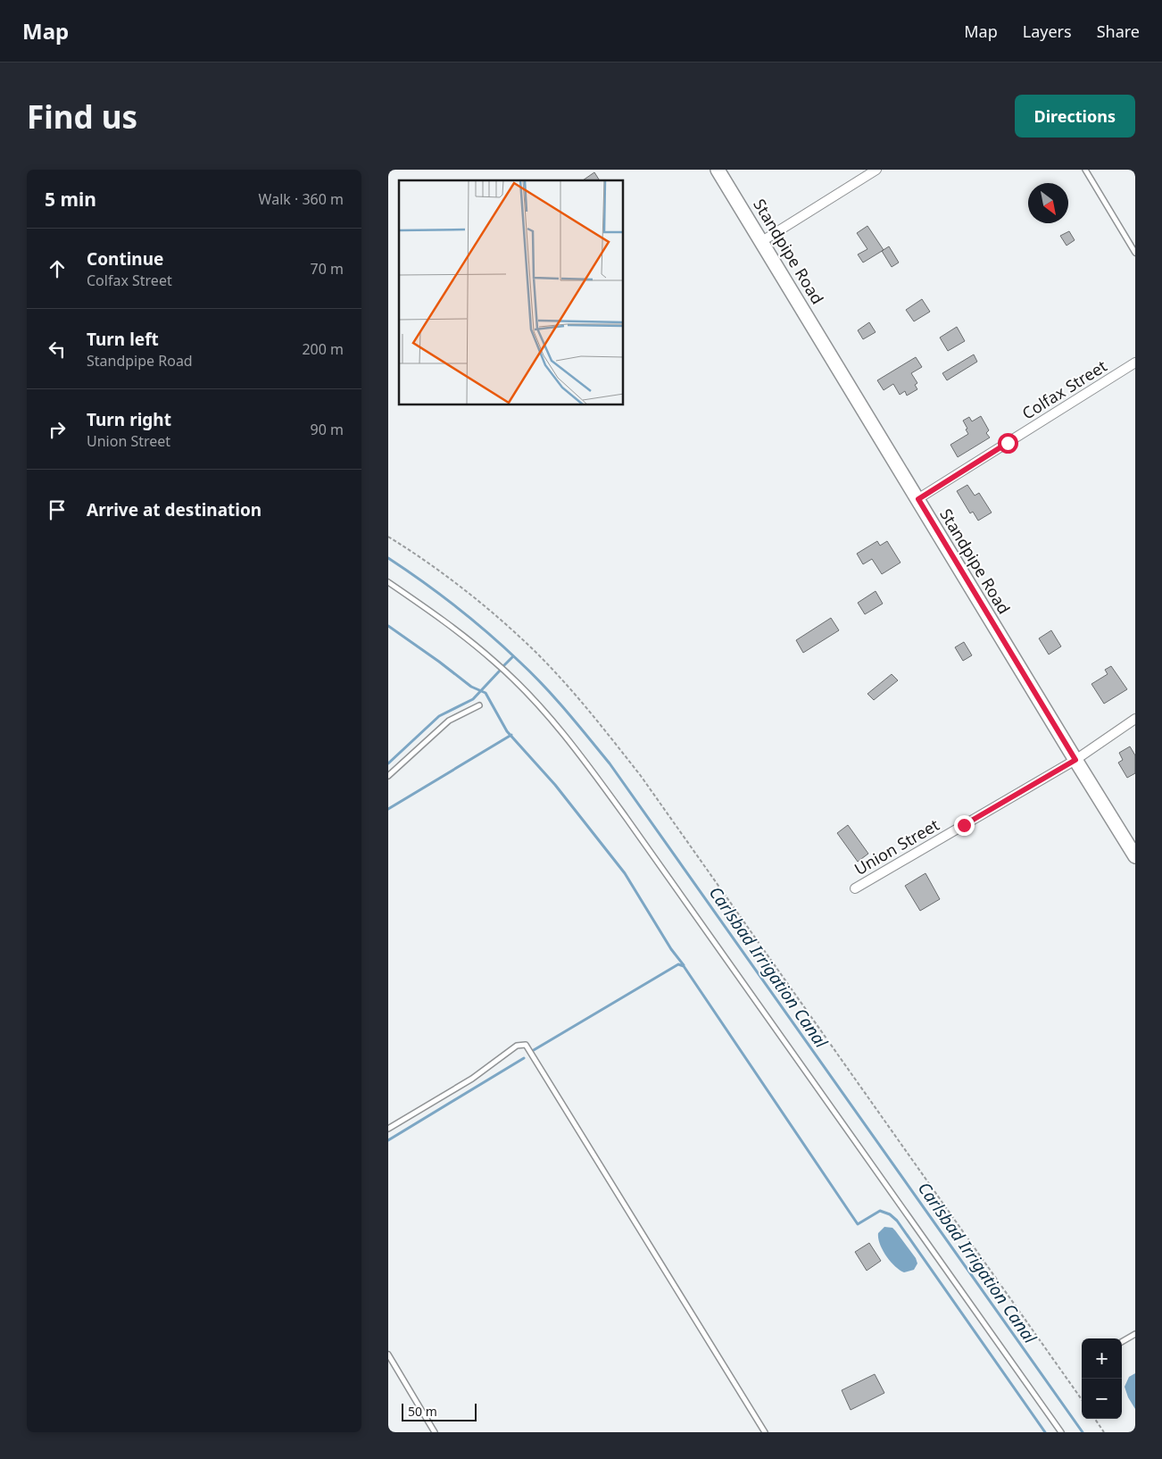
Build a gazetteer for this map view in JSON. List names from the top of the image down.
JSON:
{
  "streets": {
    "street": ["Standpipe Road", "Colfax Street", "Union Street"]
  },
  "crossings": [
    ["Standpipe Road", "Colfax Street"],
    ["Standpipe Road", "Union Street"]
  ],
  "water": ["Carlsbad Irrigation Canal"],
  "scale_bar": "50 m",
  "north": "bottom right",
  "page": {
    "header": "Map",
    "nav": ["Map", "Layers", "Share"],
    "buttons": "Directions",
    "title": "Find us",
    "heading": ["5 min", "Walk · 360 m"],
    "list": [
      ["Continue", "Colfax Street", "70 m"],
      ["Turn left", "Standpipe Road", "200 m"],
      ["Turn right", "Union Street", "90 m"],
      "Arrive at destination"
    ],
    "map_buttons": ["+", "−"],
    "scale": "50 m"
  }
}
